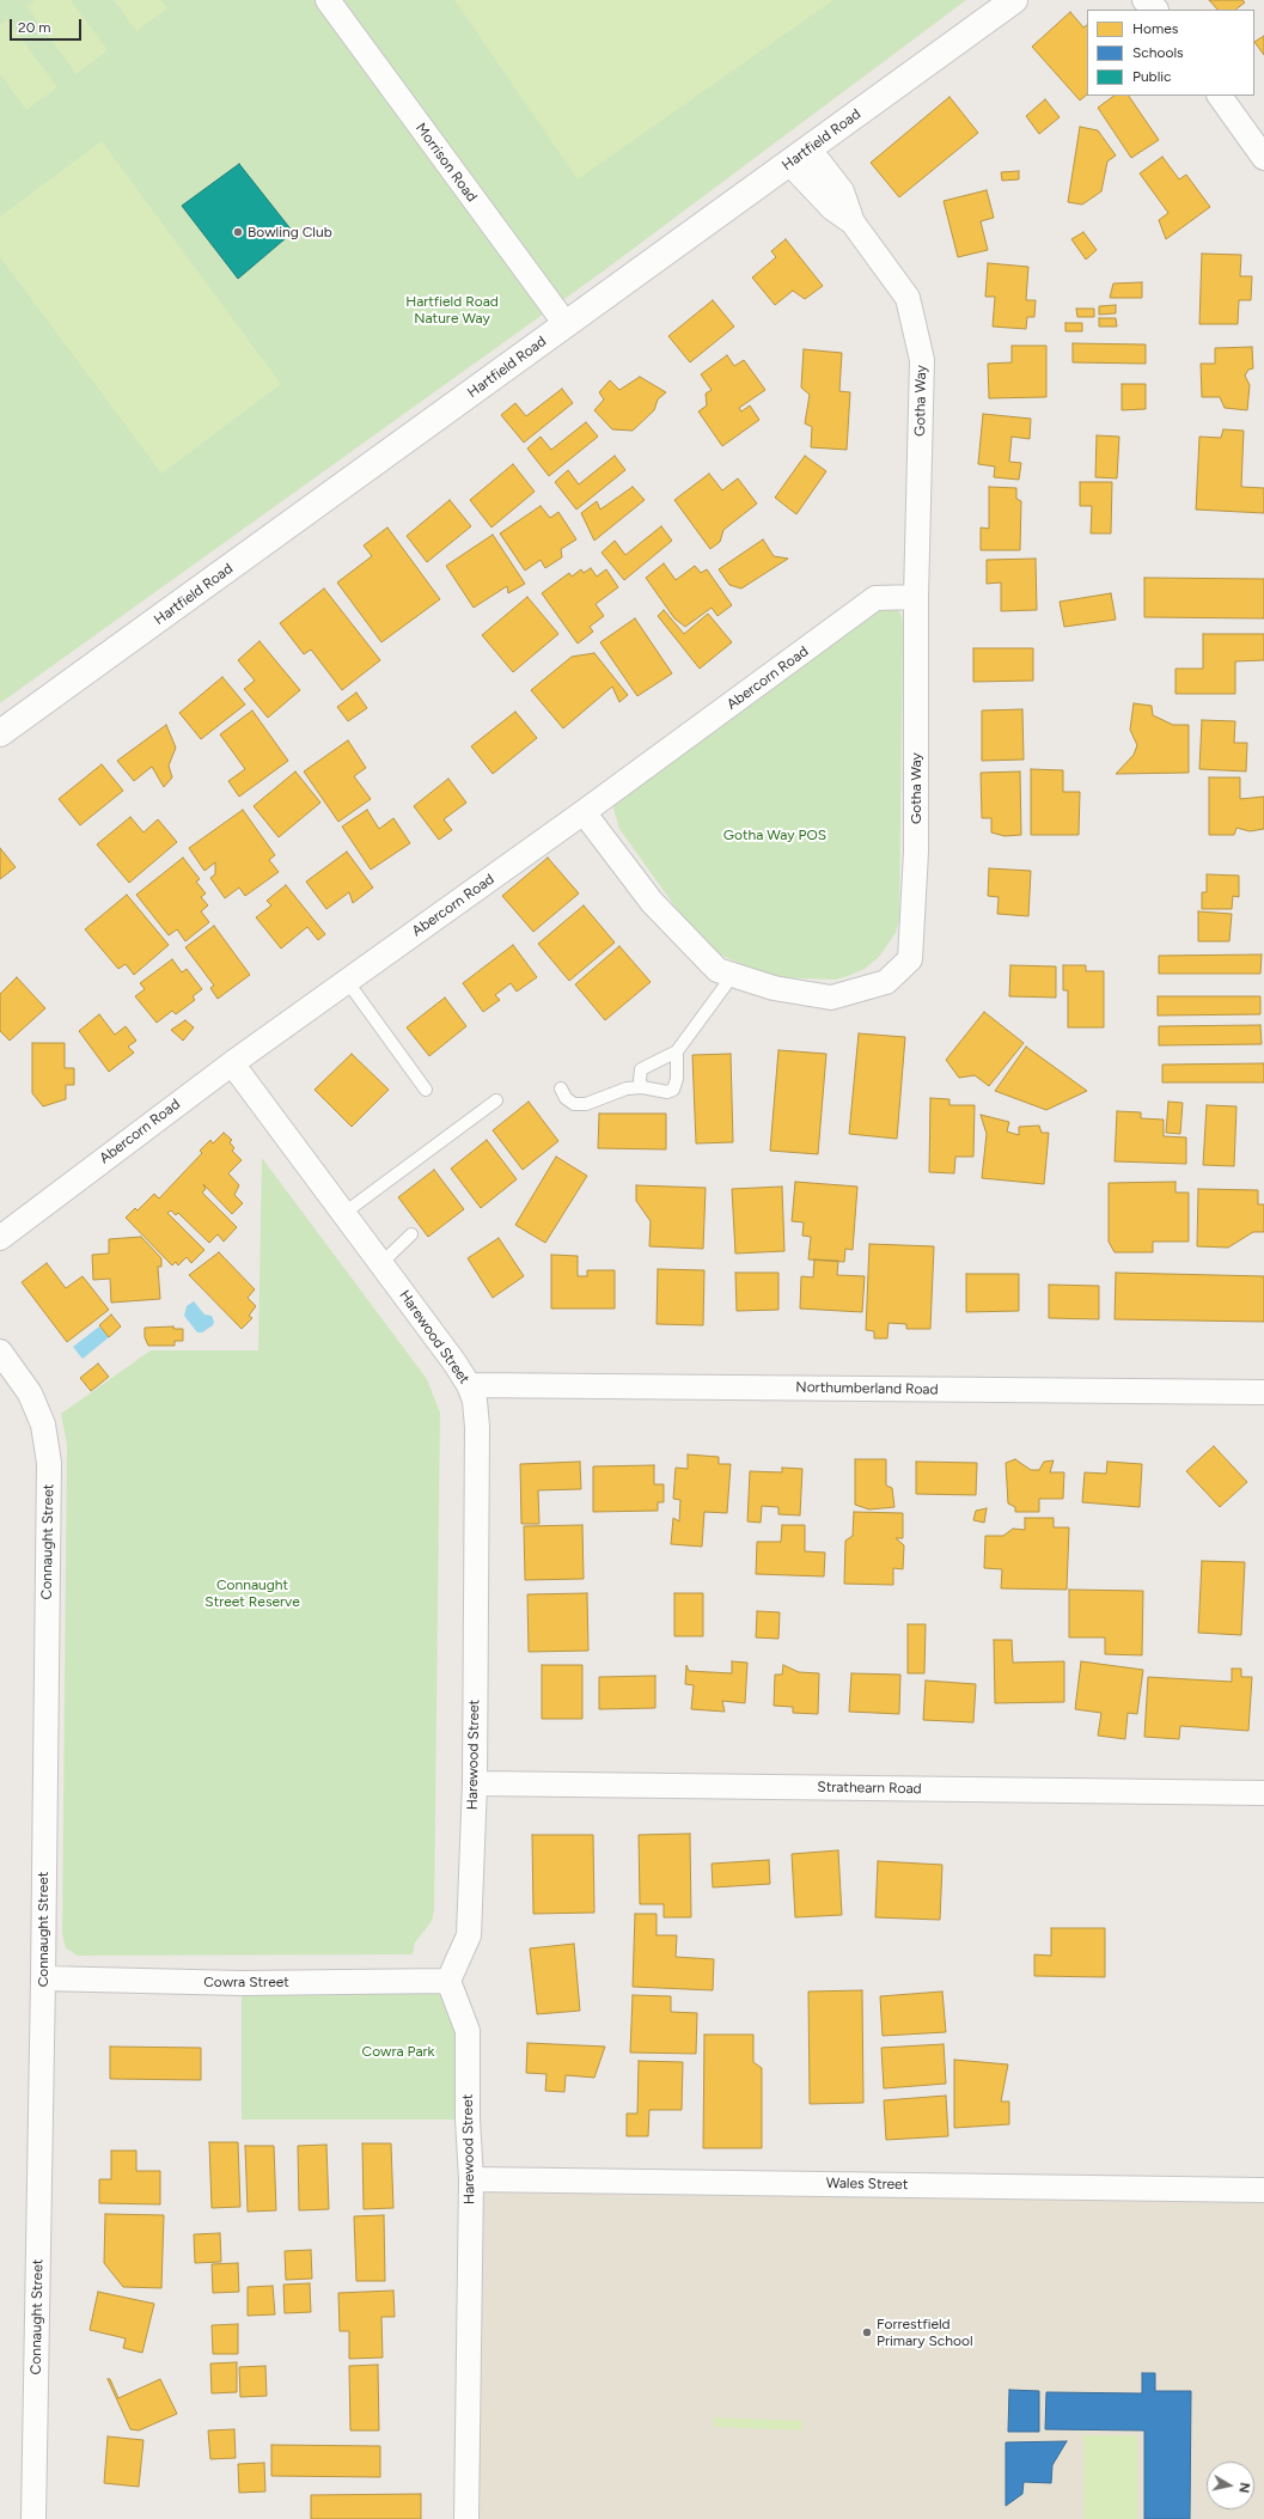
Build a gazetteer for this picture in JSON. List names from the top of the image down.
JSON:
{
  "streets": {
    "street": [
      "Hartfield Road",
      "Morrison Road",
      "Gotha Way",
      "Abercorn Road",
      "Harewood Street",
      "Northumberland Road",
      "Connaught Street",
      "Strathearn Road",
      "Cowra Street",
      "Wales Street"
    ]
  },
  "crossings": [
    ["Hartfield Road", "Morrison Road"],
    ["Hartfield Road", "Gotha Way"],
    ["Gotha Way", "Abercorn Road"],
    ["Abercorn Road", "Harewood Street"],
    ["Harewood Street", "Northumberland Road"],
    ["Harewood Street", "Strathearn Road"],
    ["Harewood Street", "Cowra Street"],
    ["Harewood Street", "Wales Street"],
    ["Connaught Street", "Cowra Street"]
  ],
  "parks": [
    "Hartfield Road Nature Way",
    "Gotha Way POS",
    "Connaught Street Reserve",
    "Cowra Park"
  ],
  "places": ["Bowling Club", "Forrestfield Primary School"],
  "legend": ["Homes", "Schools", "Public"],
  "scale_bar": "20 m",
  "north": "right"
}
